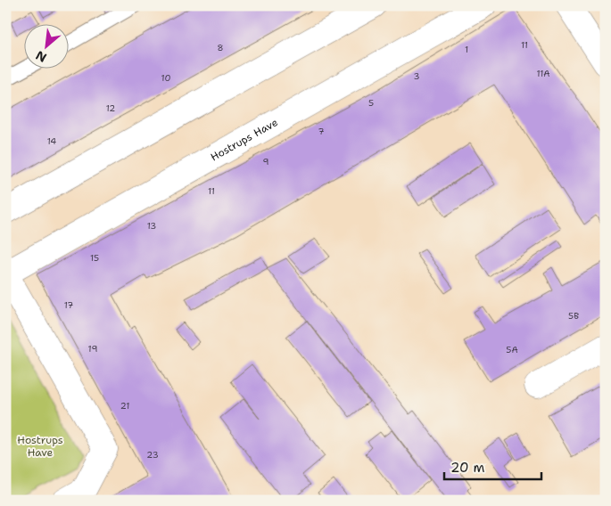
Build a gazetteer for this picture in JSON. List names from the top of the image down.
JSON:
{
  "streets": {
    "street": ["Hostrups Have"]
  },
  "parks": ["Hostrups Have"],
  "house_numbers": [
    "11",
    "8",
    "1",
    "11A",
    "3",
    "10",
    "5",
    "12",
    "7",
    "14",
    "9",
    "11",
    "13",
    "15",
    "17",
    "5B",
    "19",
    "5A",
    "21",
    "23"
  ],
  "scale_bar": "20 m",
  "north": "bottom left"
}
